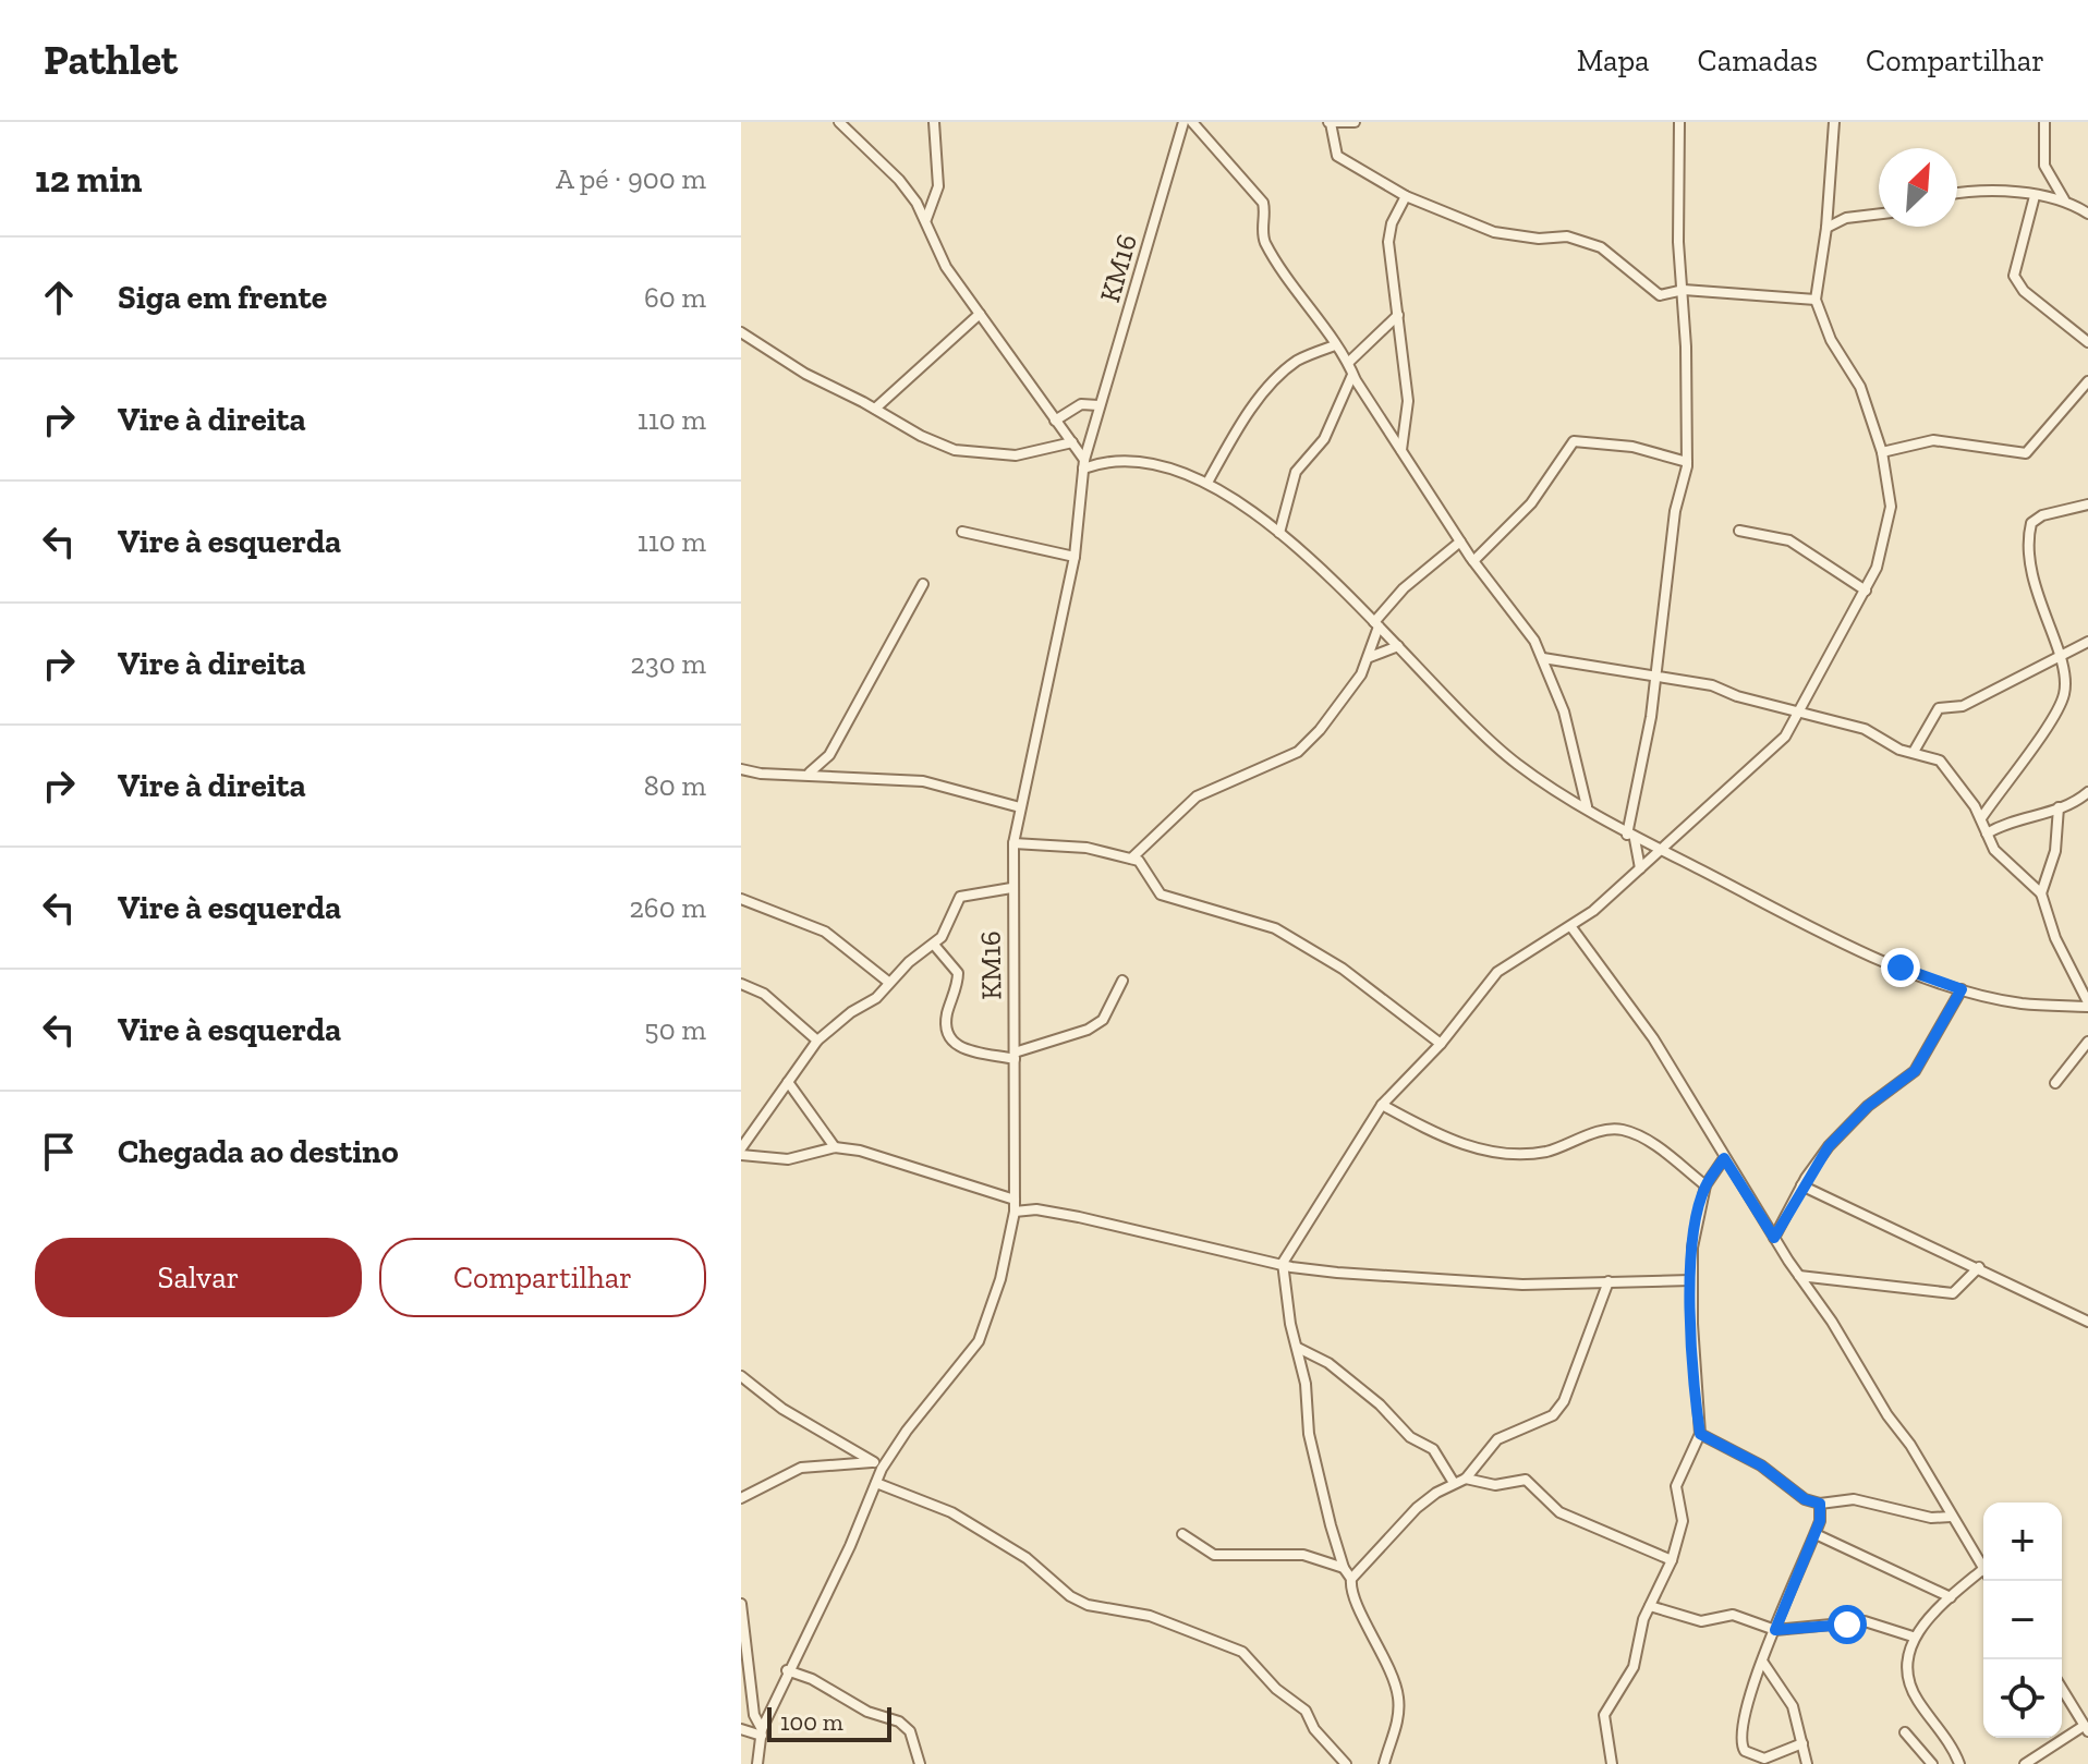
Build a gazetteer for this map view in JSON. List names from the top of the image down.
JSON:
{
  "streets": {
    "street": ["KM16"]
  },
  "scale_bar": "100 m",
  "north": "top right",
  "page": {
    "header": "Pathlet",
    "nav": ["Mapa", "Camadas", "Compartilhar"],
    "heading": ["12 min", "A pé · 900 m"],
    "list": [
      ["Siga em frente", "60 m"],
      ["Vire à direita", "110 m"],
      ["Vire à esquerda", "110 m"],
      ["Vire à direita", "230 m"],
      ["Vire à direita", "80 m"],
      ["Vire à esquerda", "260 m"],
      ["Vire à esquerda", "50 m"],
      "Chegada ao destino"
    ],
    "buttons": ["Salvar", "Compartilhar"],
    "map_buttons": ["+", "−"],
    "scale": "100 m"
  }
}
